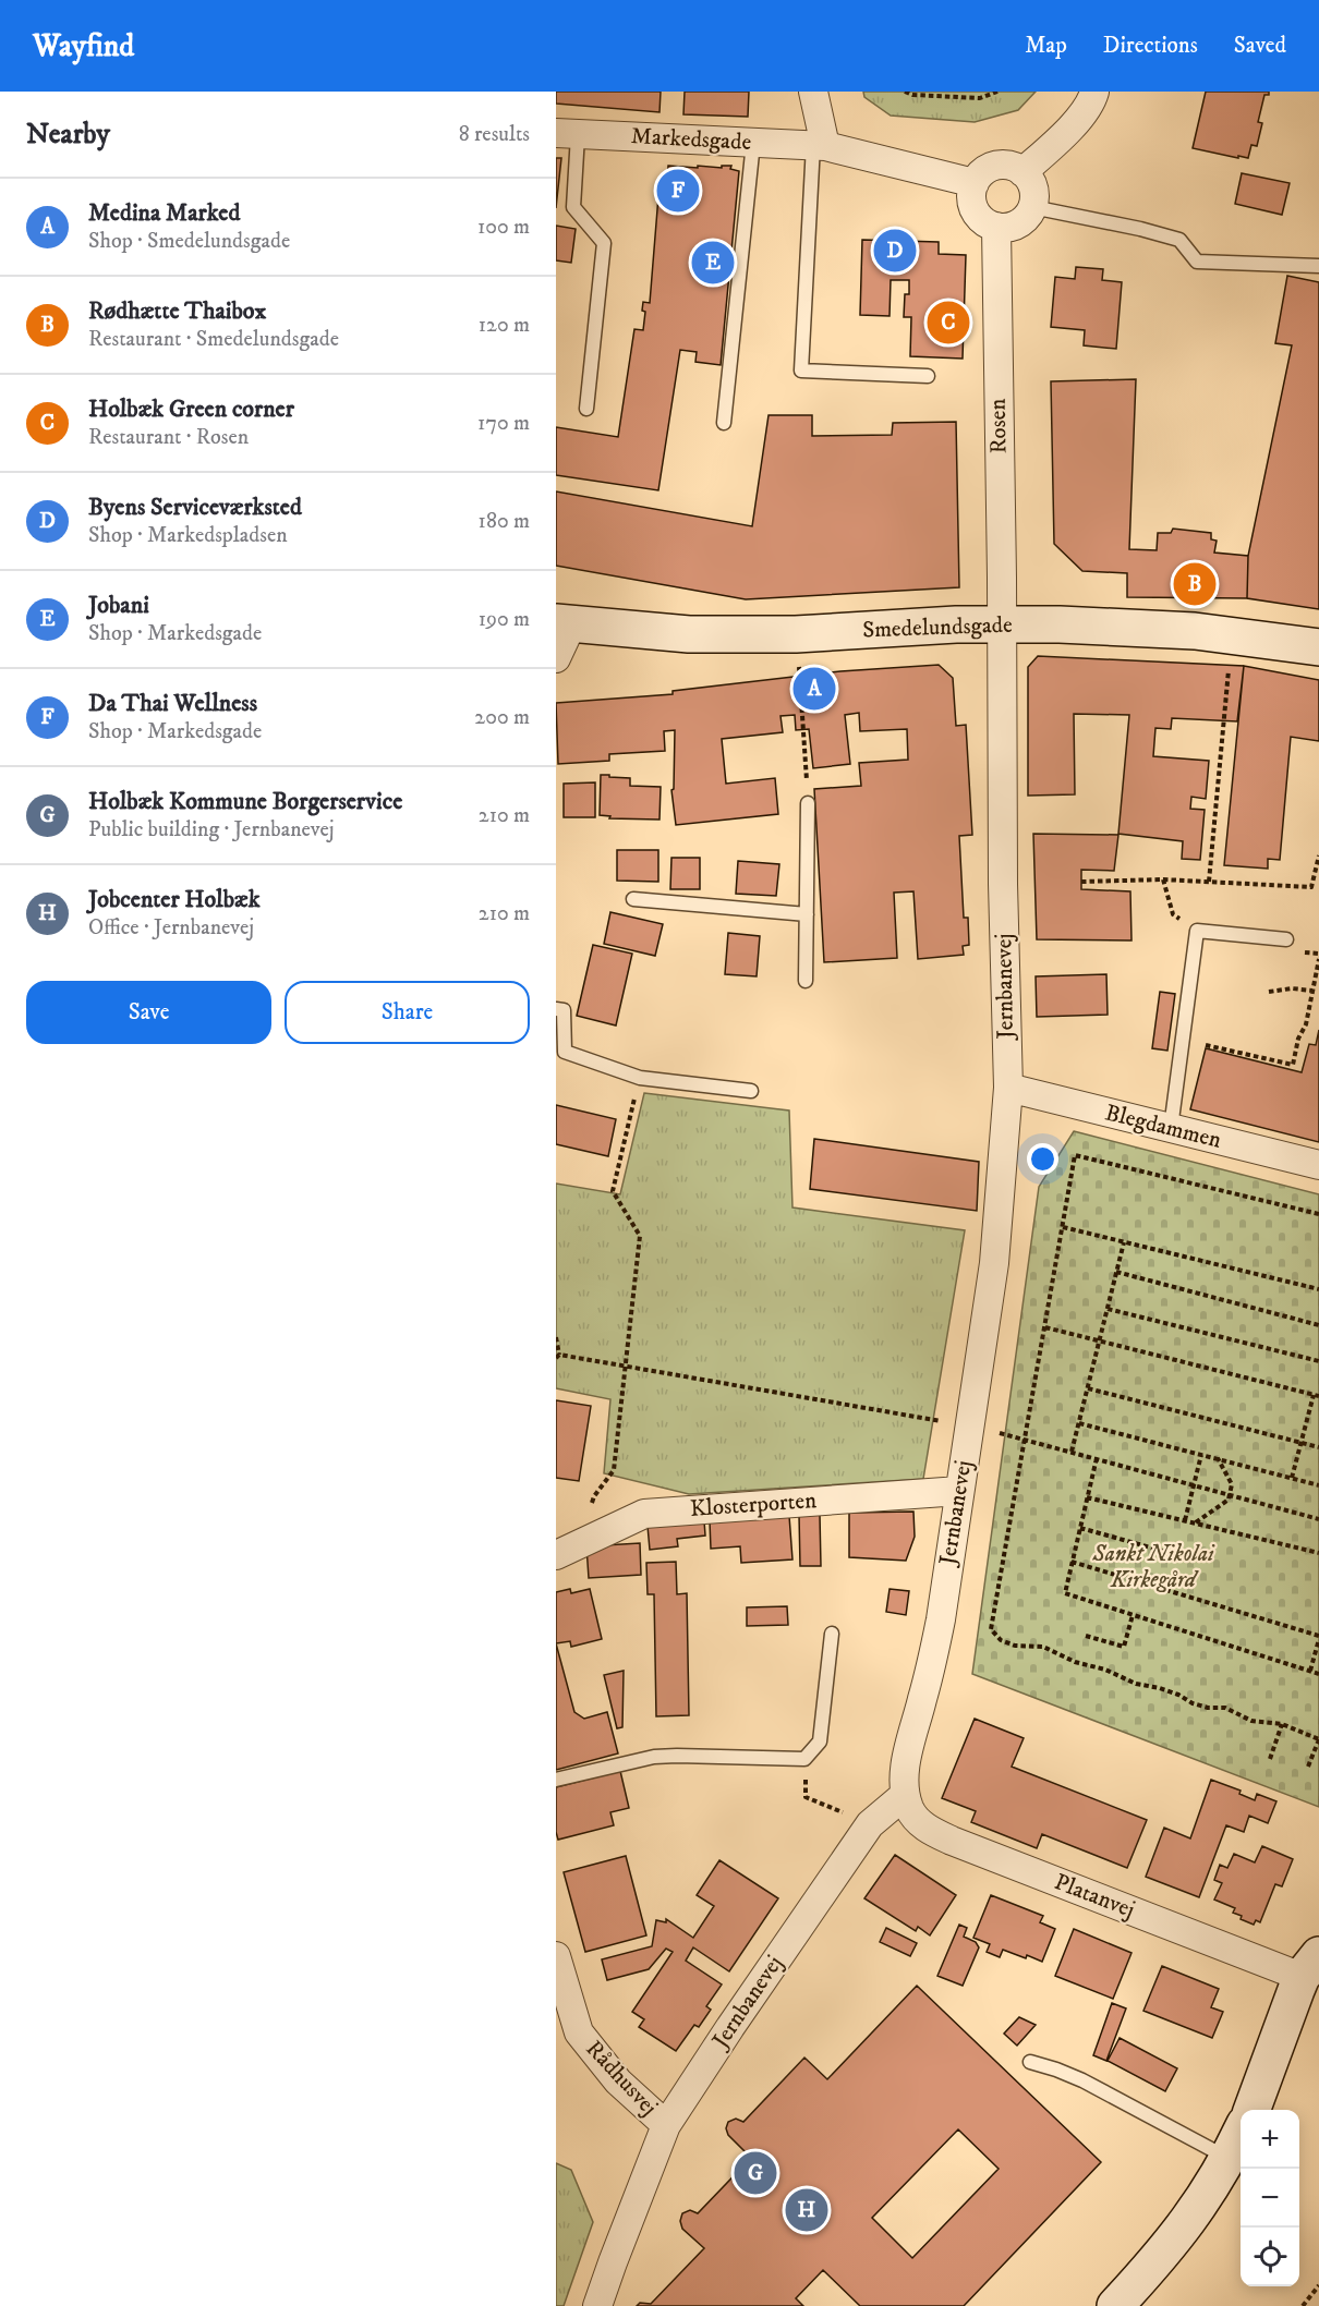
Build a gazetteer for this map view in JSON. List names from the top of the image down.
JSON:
{
  "streets": {
    "street": [
      "Markedsgade",
      "Rosen",
      "Smedelundsgade",
      "Jernbanevej",
      "Blegdammen",
      "Klosterporten",
      "Platanvej",
      "Rådhusvej"
    ]
  },
  "crossings": [
    ["Markedsgade", "Rosen"],
    ["Rosen", "Smedelundsgade"],
    ["Rosen", "Jernbanevej"],
    ["Smedelundsgade", "Jernbanevej"],
    ["Jernbanevej", "Blegdammen"],
    ["Jernbanevej", "Klosterporten"],
    ["Jernbanevej", "Platanvej"],
    ["Jernbanevej", "Rådhusvej"]
  ],
  "parks": ["Sankt Nikolai Kirkegård"],
  "page": {
    "header": "Wayfind",
    "nav": ["Map", "Directions", "Saved"],
    "heading": ["Nearby", "8 results"],
    "pins": [
      "F",
      "D",
      "E",
      "C",
      "B",
      "A",
      "G",
      "H"
    ],
    "list": [
      {
        "mark": "A",
        "name": "Medina Marked",
        "note": "Shop · Smedelundsgade",
        "value": "100 m"
      },
      {
        "mark": "B",
        "name": "Rødhætte Thaibox",
        "note": "Restaurant · Smedelundsgade",
        "value": "120 m"
      },
      {
        "mark": "C",
        "name": "Holbæk Green corner",
        "note": "Restaurant · Rosen",
        "value": "170 m"
      },
      {
        "mark": "D",
        "name": "Byens Serviceværksted",
        "note": "Shop · Markedspladsen",
        "value": "180 m"
      },
      {
        "mark": "E",
        "name": "Jobani",
        "note": "Shop · Markedsgade",
        "value": "190 m"
      },
      {
        "mark": "F",
        "name": "Da Thai Wellness",
        "note": "Shop · Markedsgade",
        "value": "200 m"
      },
      {
        "mark": "G",
        "name": "Holbæk Kommune Borgerservice",
        "note": "Public building · Jernbanevej",
        "value": "210 m"
      },
      {
        "mark": "H",
        "name": "Jobcenter Holbæk",
        "note": "Office · Jernbanevej",
        "value": "210 m"
      }
    ],
    "buttons": ["Save", "Share"],
    "map_buttons": ["+", "−"]
  }
}
